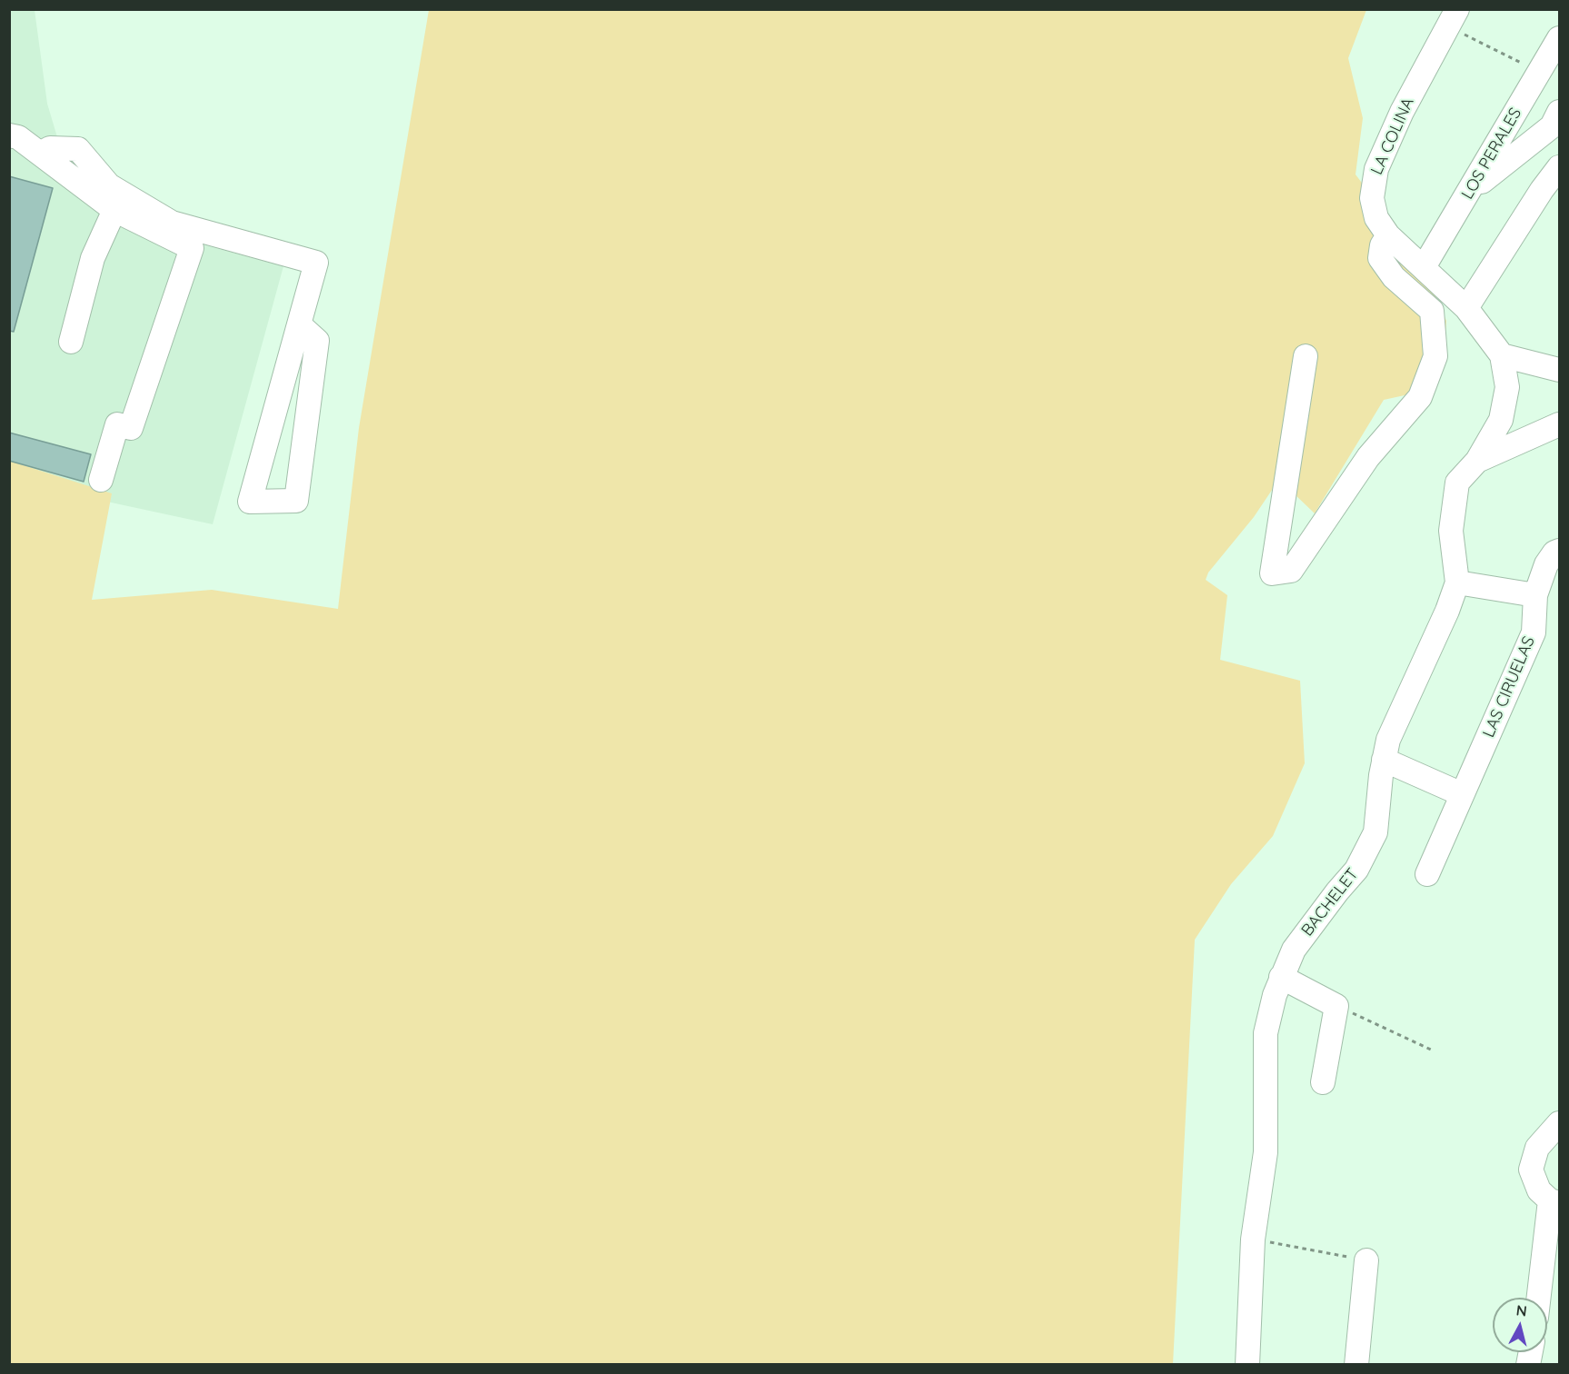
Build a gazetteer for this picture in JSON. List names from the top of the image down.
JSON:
{
  "streets": {
    "street": [
      "LA COLINA",
      "LOS PERALES",
      "LAS CIRUELAS",
      "BACHELET"
    ]
  },
  "crossings": [
    ["LA COLINA", "LOS PERALES"],
    ["LA COLINA", "BACHELET"]
  ],
  "north": "top"
}
